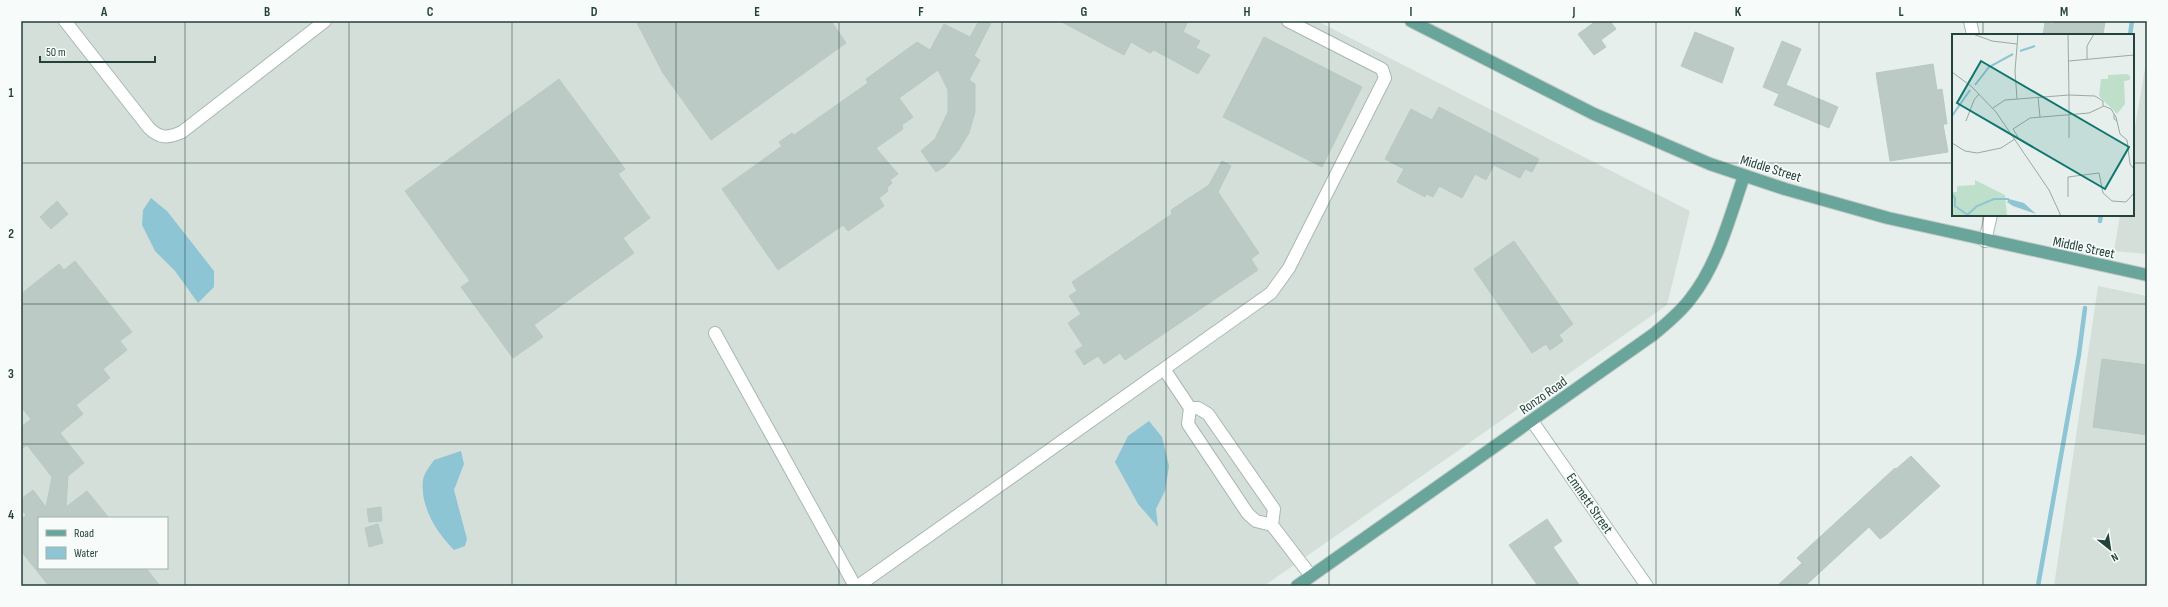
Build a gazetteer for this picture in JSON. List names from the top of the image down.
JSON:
{
  "streets": {
    "main road": ["Middle Street", "Ronzo Road"],
    "street": ["Emmett Street"]
  },
  "crossings": [
    ["Middle Street", "Ronzo Road"],
    ["Ronzo Road", "Emmett Street"]
  ],
  "legend": ["Road", "Water"],
  "scale_bar": "50 m",
  "north": "bottom right",
  "grid": {
    "columns": [
      "A",
      "B",
      "C",
      "D",
      "E",
      "F",
      "G",
      "H",
      "I",
      "J",
      "K",
      "L",
      "M"
    ],
    "rows": [
      "1",
      "2",
      "3",
      "4"
    ]
  }
}
